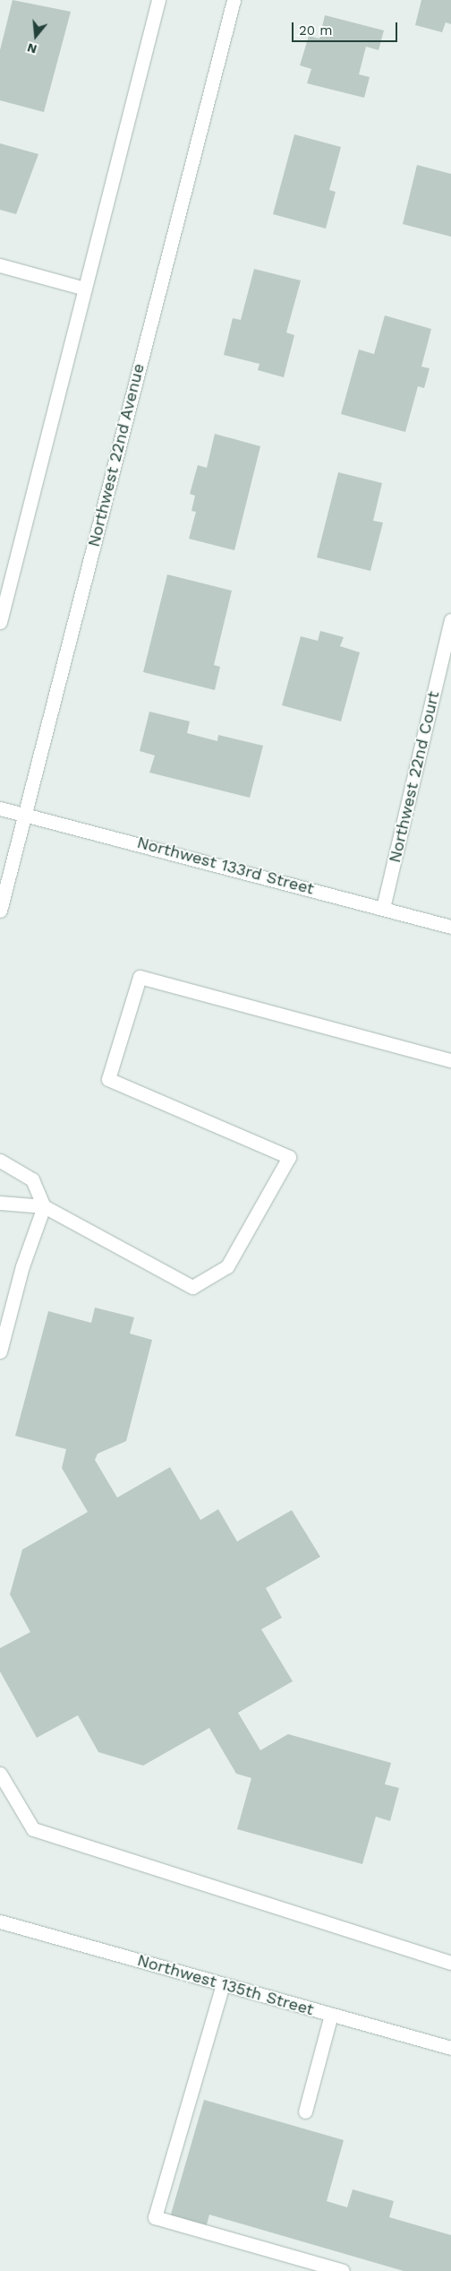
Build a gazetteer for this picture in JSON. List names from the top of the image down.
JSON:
{
  "streets": {
    "main road": [
      "Northwest 22nd Avenue",
      "Northwest 22nd Court",
      "Northwest 133rd Street",
      "Northwest 135th Street"
    ]
  },
  "crossings": [
    ["Northwest 22nd Avenue", "Northwest 133rd Street"],
    ["Northwest 22nd Court", "Northwest 133rd Street"]
  ],
  "scale_bar": "20 m",
  "north": "bottom"
}
